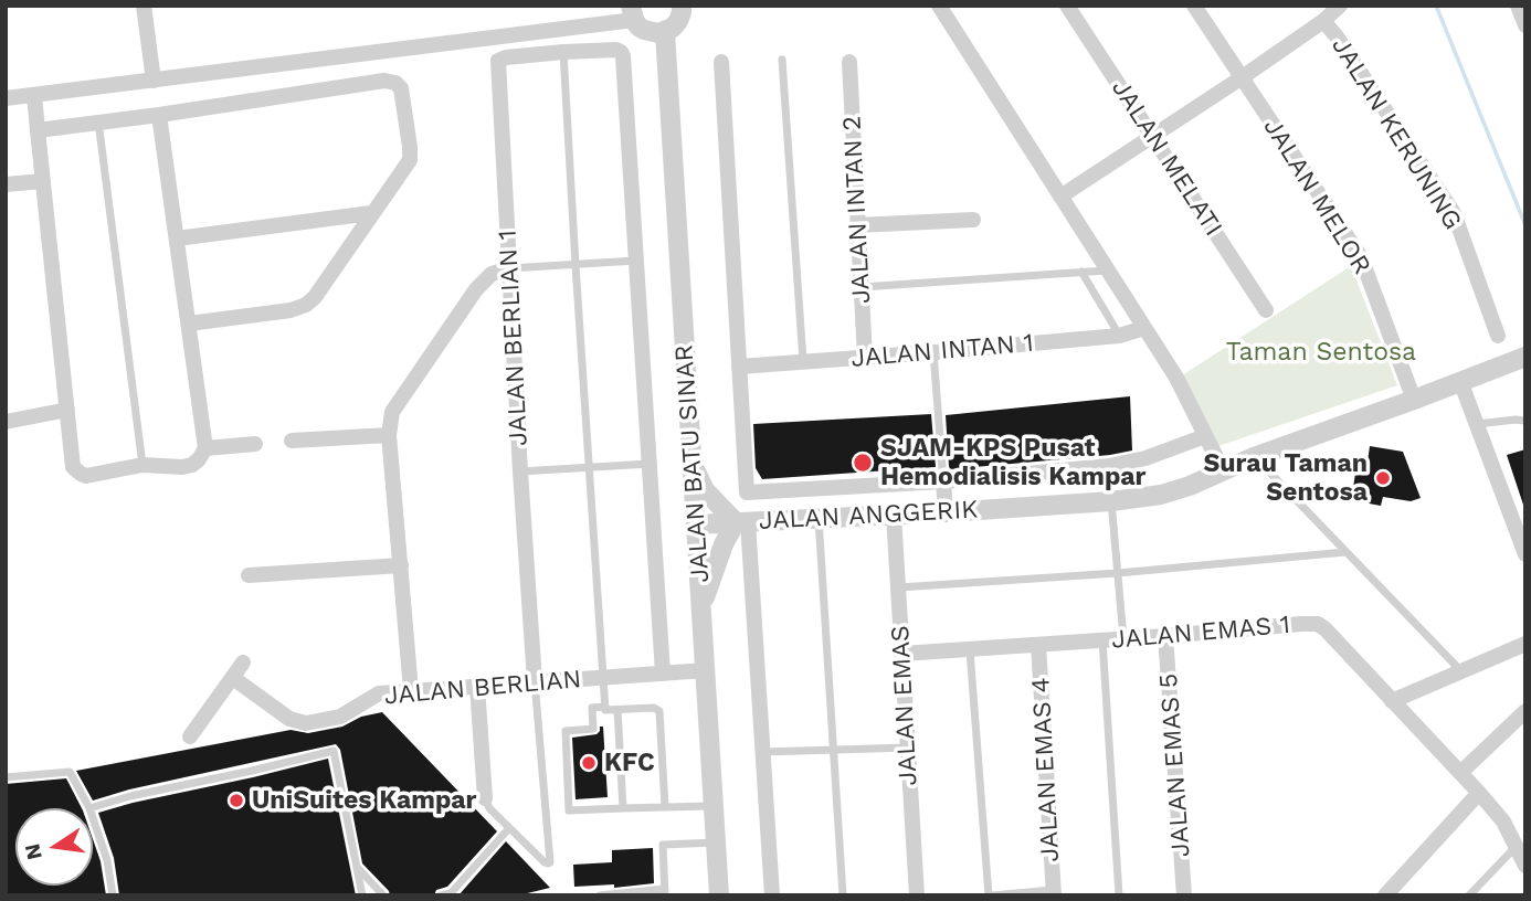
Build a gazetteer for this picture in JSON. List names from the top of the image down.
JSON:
{
  "streets": {
    "street": [
      "JALAN KERUNING",
      "JALAN MELATI",
      "JALAN MELOR",
      "JALAN INTAN 2",
      "JALAN BERLIAN 1",
      "JALAN INTAN 1",
      "JALAN BATU SINAR",
      "JALAN ANGGERIK",
      "JALAN EMAS 1",
      "JALAN BERLIAN",
      "JALAN EMAS",
      "JALAN EMAS 5",
      "JALAN EMAS 4"
    ]
  },
  "crossings": [
    ["JALAN MELOR", "JALAN ANGGERIK"],
    ["JALAN INTAN 2", "JALAN INTAN 1"],
    ["JALAN BERLIAN 1", "JALAN BERLIAN"],
    ["JALAN BATU SINAR", "JALAN ANGGERIK"],
    ["JALAN BATU SINAR", "JALAN BERLIAN"],
    ["JALAN ANGGERIK", "JALAN EMAS"],
    ["JALAN EMAS 1", "JALAN EMAS"],
    ["JALAN EMAS 1", "JALAN EMAS 5"],
    ["JALAN EMAS 1", "JALAN EMAS 4"]
  ],
  "parks": ["Taman Sentosa"],
  "places": [
    "SJAM-KPS Pusat Hemodialisis Kampar",
    "Surau Taman Sentosa",
    "KFC",
    "UniSuites Kampar"
  ],
  "north": "left"
}
